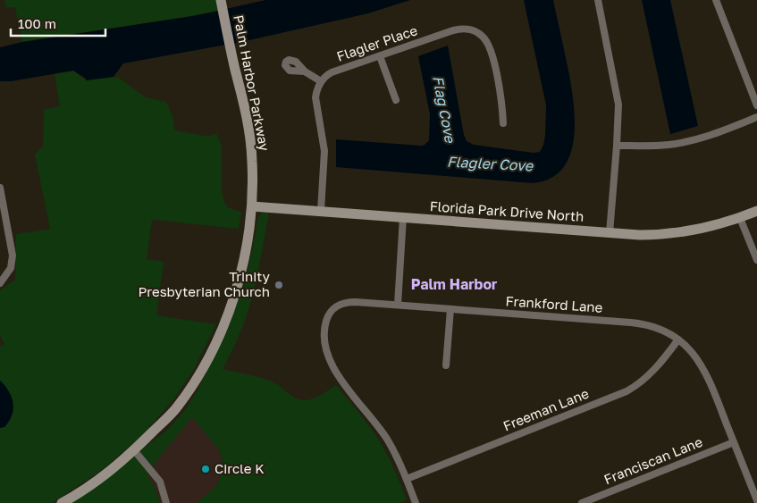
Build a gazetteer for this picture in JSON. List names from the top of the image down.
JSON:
{
  "streets": {
    "street": [
      "Flagler Place",
      "Palm Harbor Parkway",
      "Florida Park Drive North",
      "Frankford Lane",
      "Freeman Lane",
      "Franciscan Lane"
    ]
  },
  "crossings": [
    ["Palm Harbor Parkway", "Florida Park Drive North"],
    ["Frankford Lane", "Freeman Lane"],
    ["Frankford Lane", "Franciscan Lane"]
  ],
  "districts": ["Palm Harbor"],
  "water": ["Flag Cove", "Flagler Cove"],
  "places": ["Trinity Presbyterian Church", "Circle K"],
  "scale_bar": "100 m"
}
